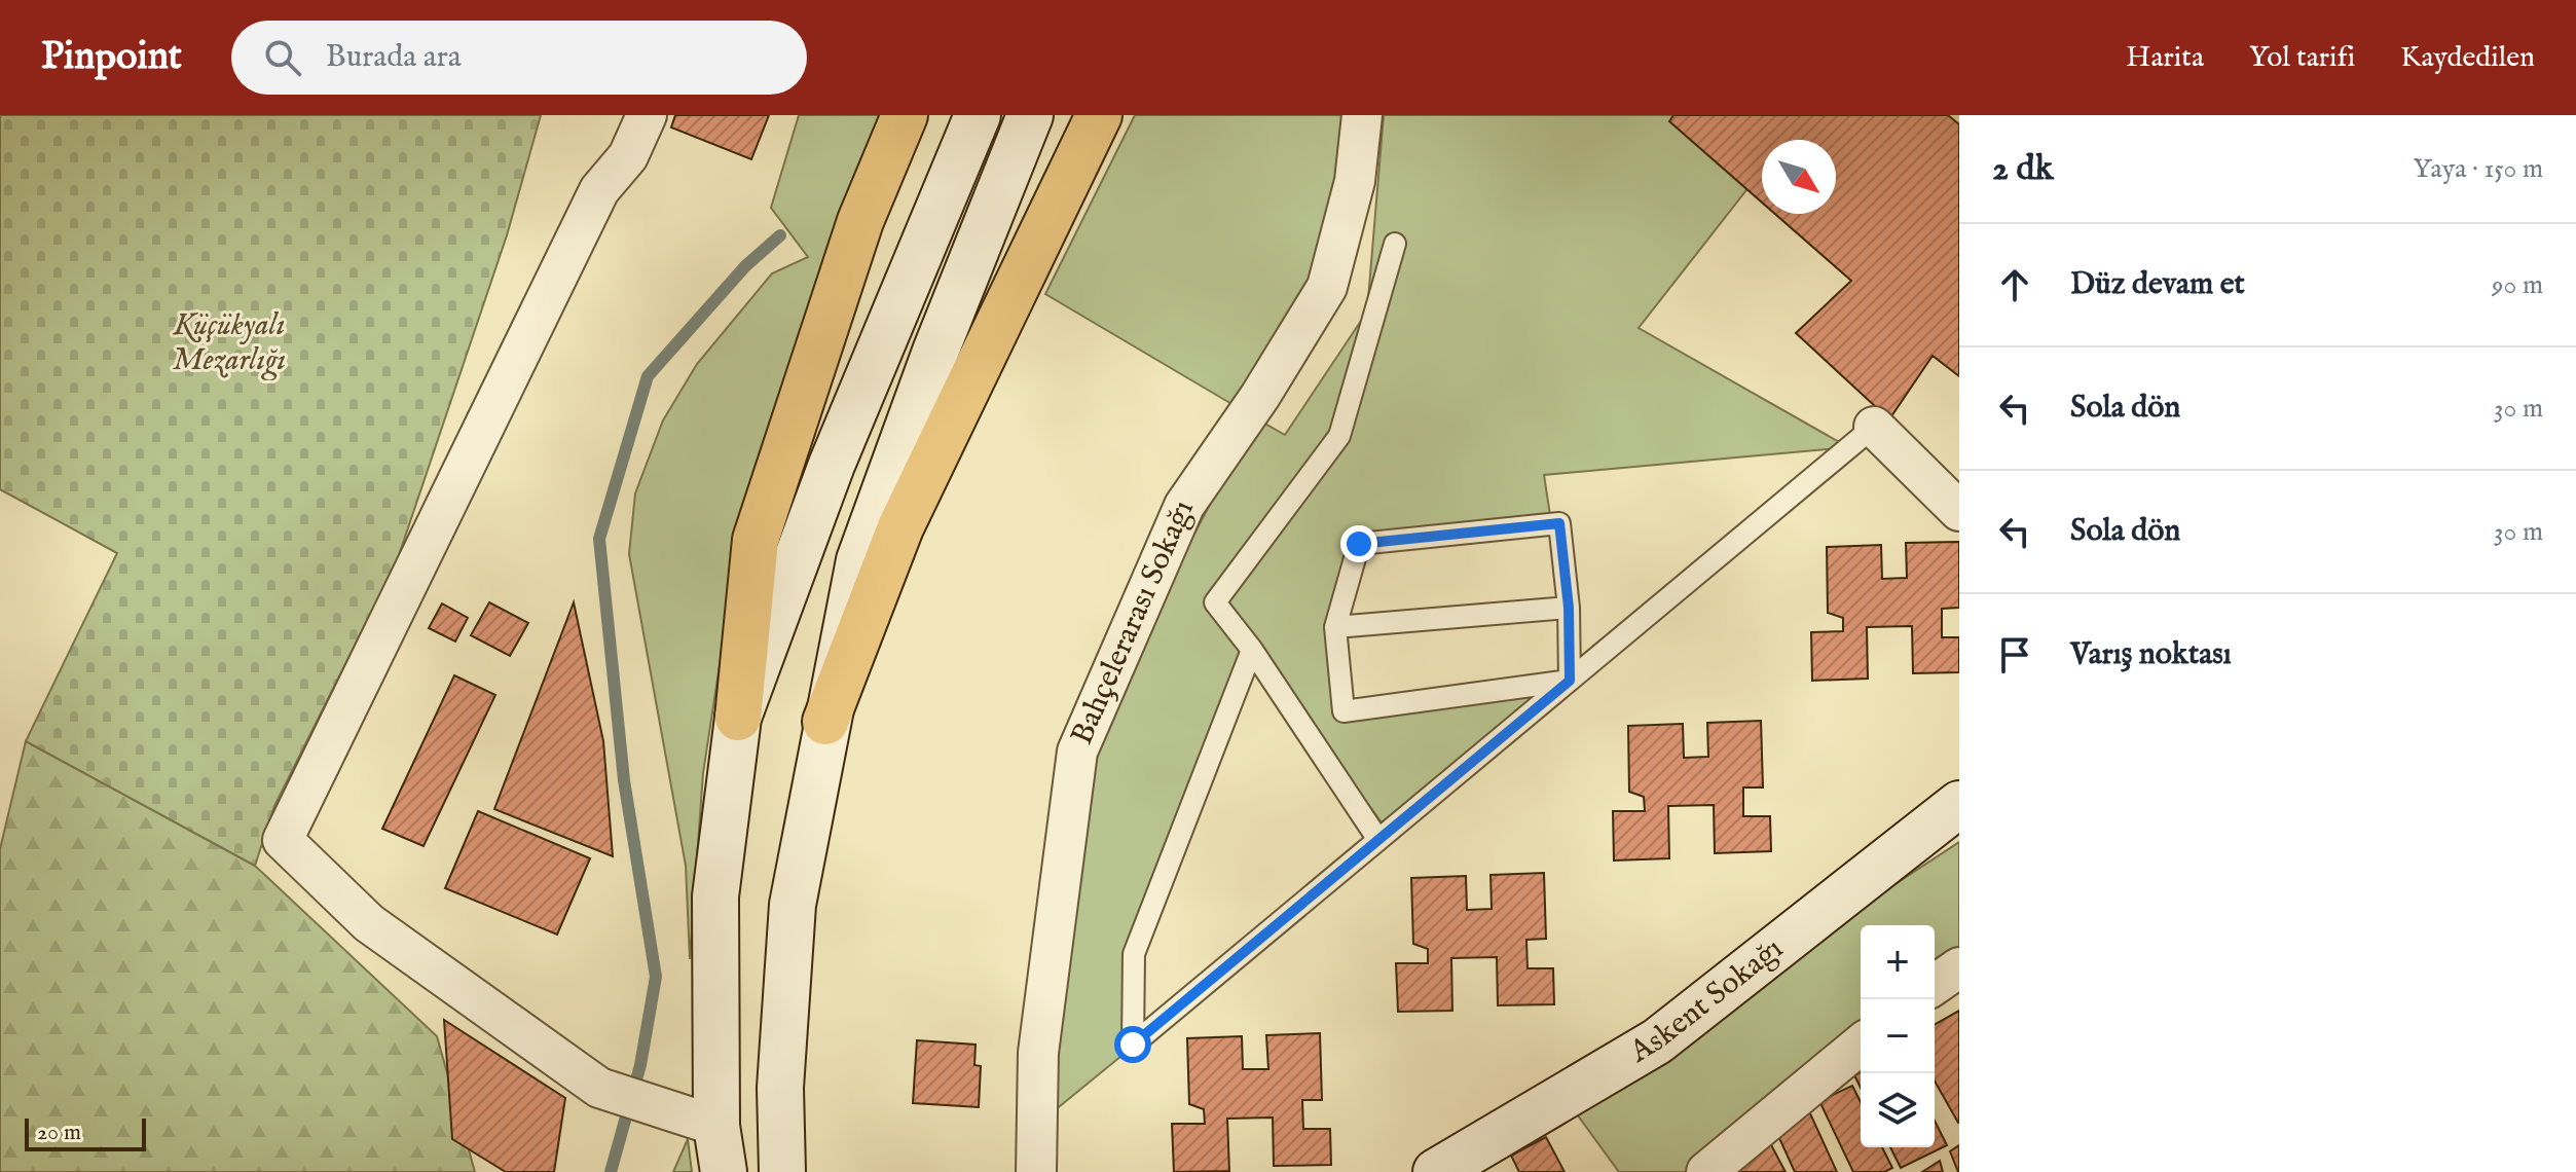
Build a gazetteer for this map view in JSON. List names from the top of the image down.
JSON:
{
  "streets": {
    "main road": ["Askent Sokağı"],
    "street": ["Bahçelerarası Sokağı"]
  },
  "parks": ["Küçükyalı Mezarlığı"],
  "scale_bar": "20 m",
  "north": "bottom right",
  "page": {
    "header": "Pinpoint",
    "search": "Burada ara",
    "nav": ["Harita", "Yol tarifi", "Kaydedilen"],
    "heading": ["2 dk", "Yaya · 150 m"],
    "list": [
      ["Düz devam et", "90 m"],
      ["Sola dön", "30 m"],
      ["Sola dön", "30 m"],
      "Varış noktası"
    ],
    "map_buttons": ["+", "−"],
    "scale": "20 m"
  }
}
